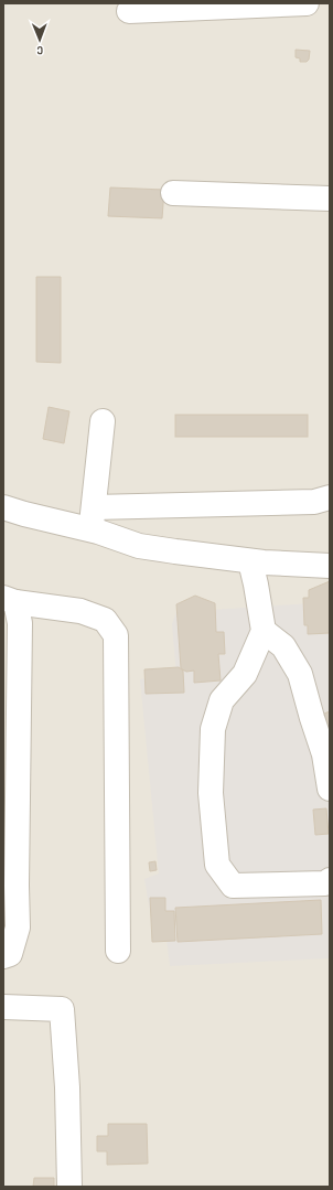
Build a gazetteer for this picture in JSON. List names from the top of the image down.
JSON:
{
  "north": "bottom"
}
